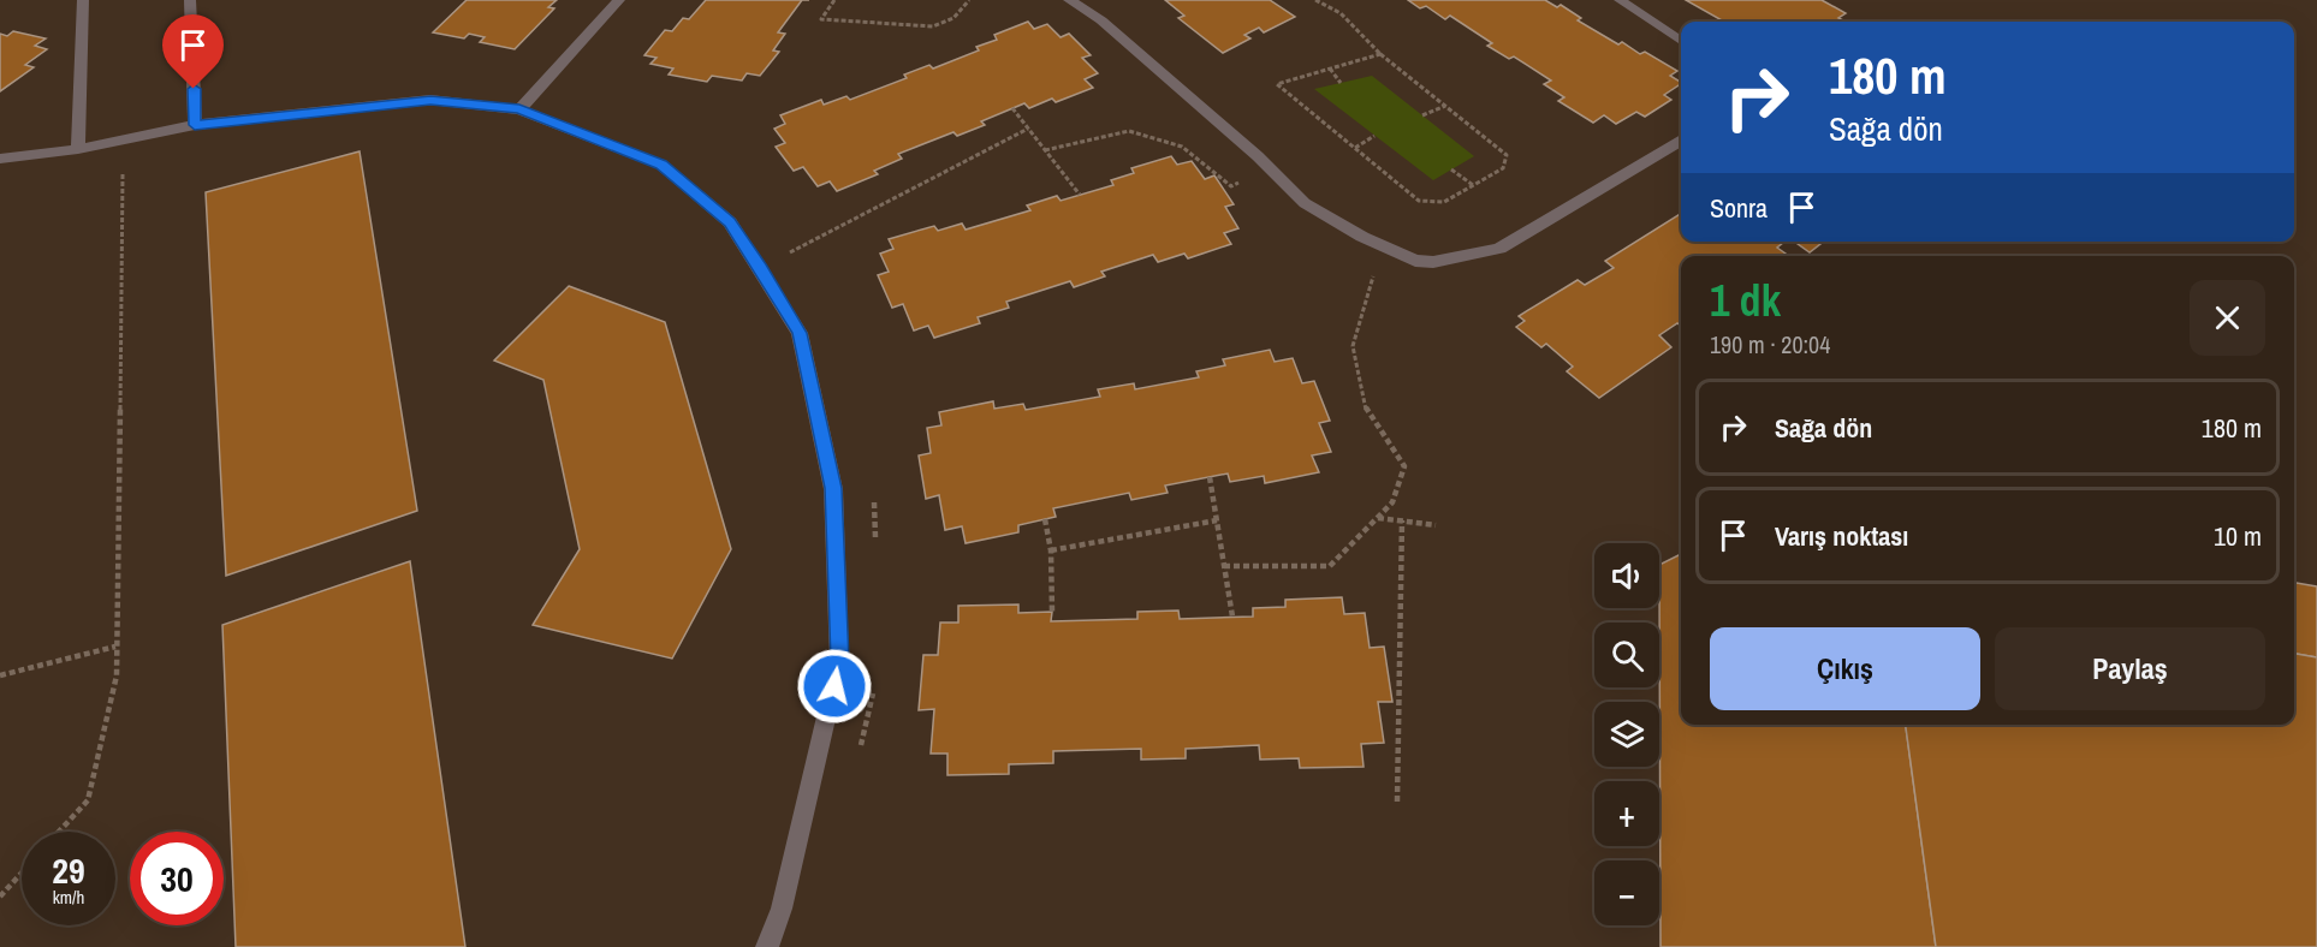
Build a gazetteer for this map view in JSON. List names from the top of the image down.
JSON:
{
  "page": {
    "turn": ["180 m", "Sağa dön"],
    "then": "Sonra",
    "heading": ["1 dk", "190 m · 20:04"],
    "list": [
      {
        "name": "Sağa dön",
        "value": "180 m"
      },
      {
        "name": "Varış noktası",
        "value": "10 m"
      }
    ],
    "map_buttons": ["+", "−"],
    "buttons": ["Çıkış", "Paylaş"],
    "speed": "29 km/h",
    "limit": "30"
  }
}
